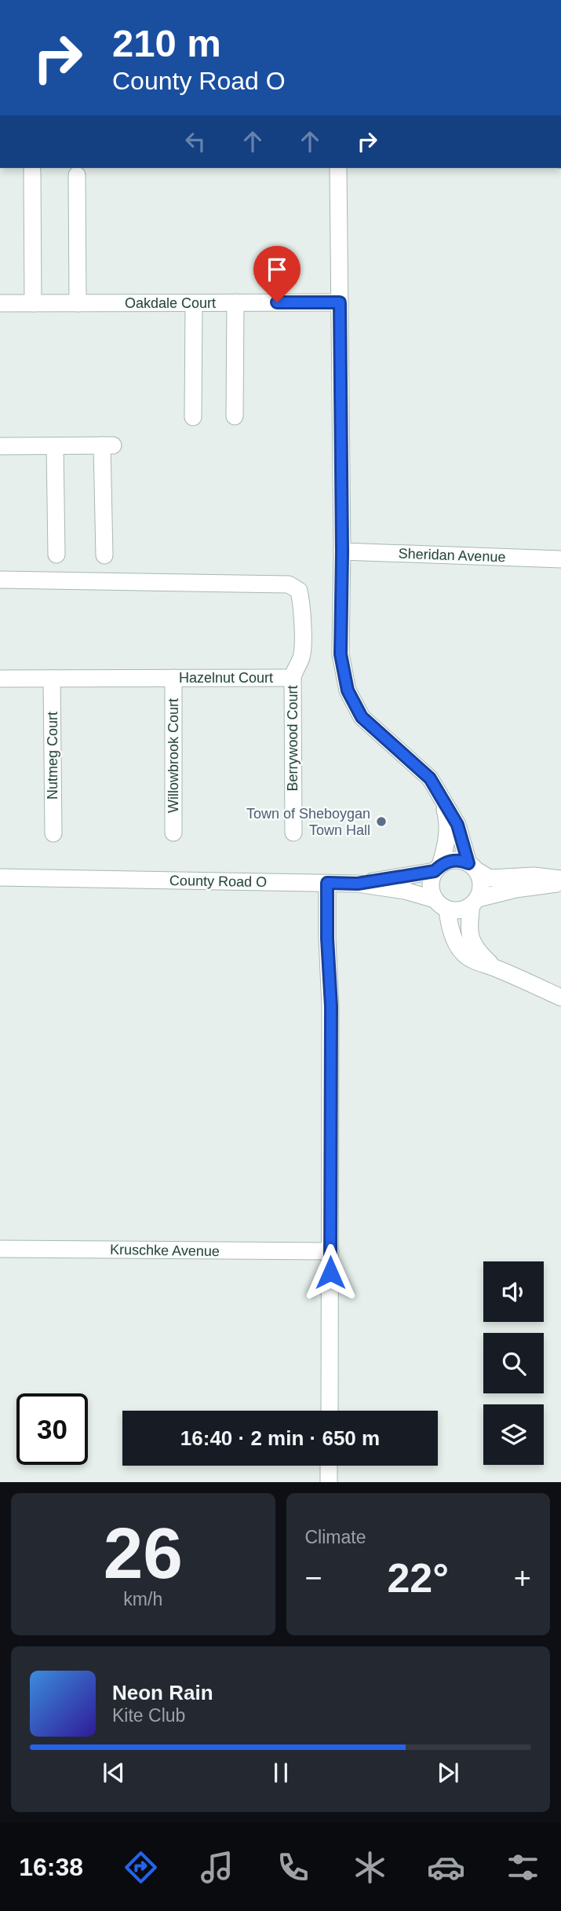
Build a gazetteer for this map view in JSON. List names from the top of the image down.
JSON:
{
  "streets": {
    "street": [
      "Oakdale Court",
      "Sheridan Avenue",
      "Hazelnut Court",
      "Berrywood Court",
      "Nutmeg Court",
      "Willowbrook Court",
      "County Road O",
      "Kruschke Avenue"
    ]
  },
  "crossings": [
    ["Hazelnut Court", "Berrywood Court"],
    ["Hazelnut Court", "Nutmeg Court"],
    ["Hazelnut Court", "Willowbrook Court"]
  ],
  "places": ["Town of Sheboygan Town Hall"],
  "page": {
    "turn": ["210 m", "County Road O"],
    "limit": "30",
    "trip": "16:40 · 2 min · 650 m",
    "tile": [
      ["26", "km/h"],
      "Climate"
    ],
    "heat": ["−", "22°", "+"],
    "song": ["Neon Rain", "Kite Club"],
    "tabs": "16:38"
  }
}
